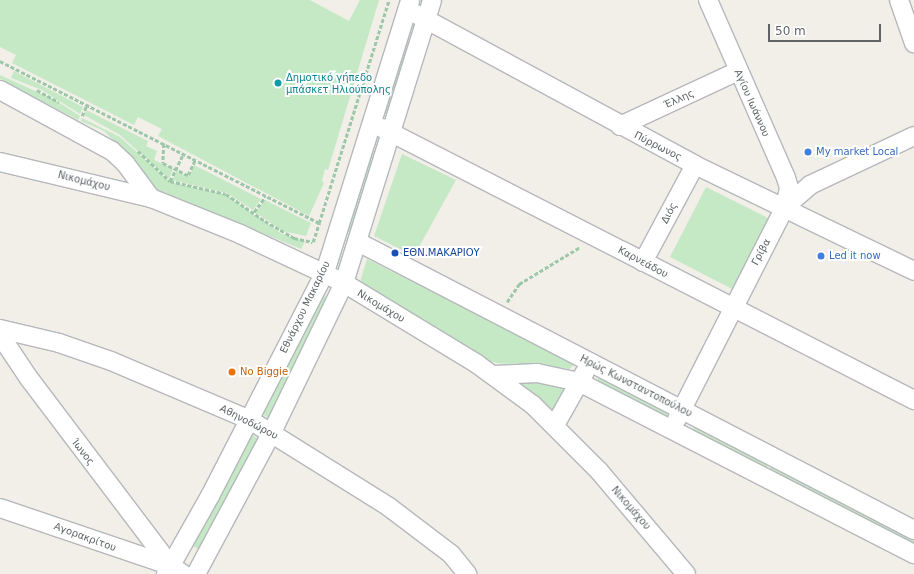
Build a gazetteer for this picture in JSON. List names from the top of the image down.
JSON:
{
  "streets": {
    "street": [
      "Έλλης",
      "Αγίου Ιωάννου",
      "Πύρρωνος",
      "Νικομάχου",
      "Διός",
      "Γρίβα",
      "Καρνεάδου",
      "Εθνάρχου Μακαρίου",
      "Ηρώς Κωνσταντοπούλου",
      "Αθηνοδώρου",
      "Ίωνος",
      "Αγορακρίτου"
    ]
  },
  "crossings": [
    ["Έλλης", "Αγίου Ιωάννου"],
    ["Έλλης", "Πύρρωνος"],
    ["Αγίου Ιωάννου", "Πύρρωνος"],
    ["Αγίου Ιωάννου", "Γρίβα"],
    ["Πύρρωνος", "Διός"],
    ["Πύρρωνος", "Γρίβα"],
    ["Πύρρωνος", "Εθνάρχου Μακαρίου"],
    ["Νικομάχου", "Εθνάρχου Μακαρίου"],
    ["Διός", "Καρνεάδου"],
    ["Γρίβα", "Καρνεάδου"],
    ["Γρίβα", "Ηρώς Κωνσταντοπούλου"],
    ["Καρνεάδου", "Εθνάρχου Μακαρίου"],
    ["Εθνάρχου Μακαρίου", "Αθηνοδώρου"],
    ["Εθνάρχου Μακαρίου", "Ίωνος"],
    ["Εθνάρχου Μακαρίου", "Αγορακρίτου"],
    ["Ίωνος", "Αγορακρίτου"]
  ],
  "places": [
    "Δημοτικό γήπεδο μπάσκετ Ηλιούπολης",
    "My market Local",
    "ΕΘΝ.ΜΑΚΑΡΙΟΥ",
    "Led it now",
    "Νο Biggie"
  ],
  "scale_bar": "50 m"
}
